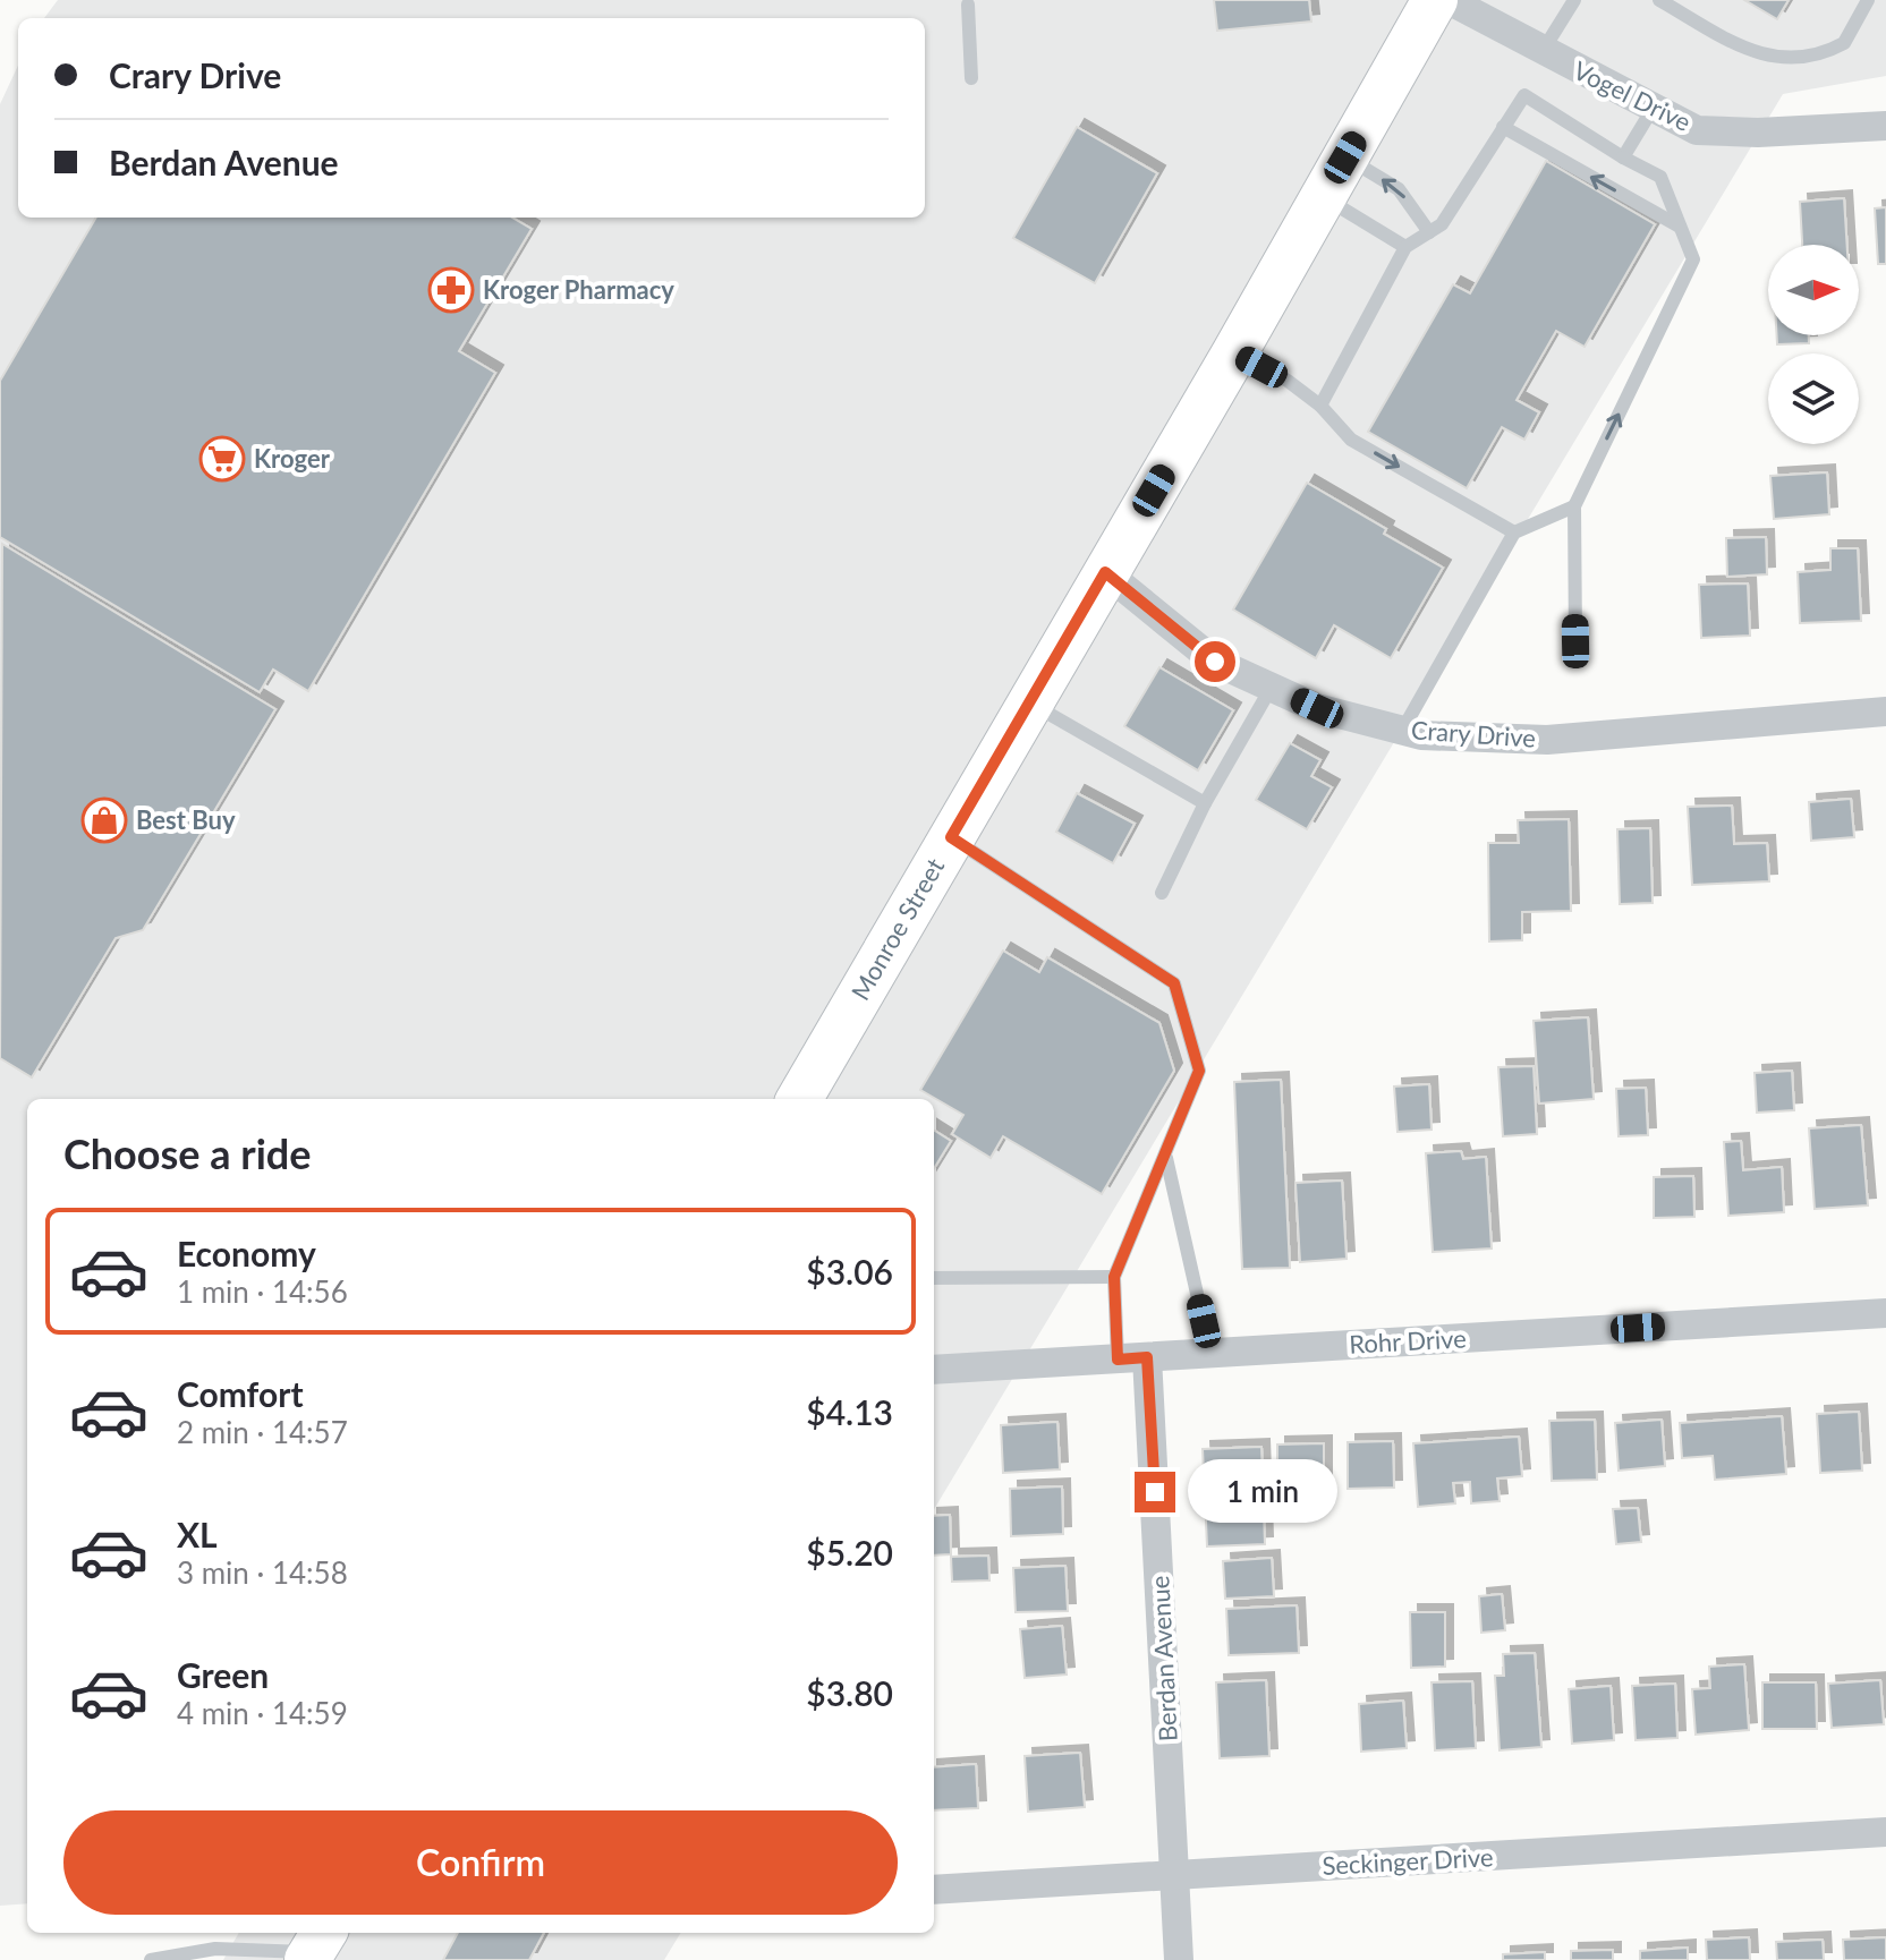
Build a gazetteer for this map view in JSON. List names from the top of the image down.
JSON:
{
  "streets": {
    "main road": ["Monroe Street"],
    "street": [
      "Vogel Drive",
      "Crary Drive",
      "Rohr Drive",
      "Berdan Avenue",
      "Seckinger Drive"
    ]
  },
  "crossings": [
    ["Vogel Drive", "Monroe Street"],
    ["Crary Drive", "Monroe Street"],
    ["Rohr Drive", "Berdan Avenue"],
    ["Berdan Avenue", "Seckinger Drive"]
  ],
  "places": {
    "pharmacy": ["Kroger Pharmacy"],
    "supermarket": ["Kroger"],
    "shop": ["Best Buy"]
  },
  "north": "right",
  "page": {
    "banner": ["Crary Drive", "Berdan Avenue"],
    "heading": "Choose a ride",
    "list": [
      {
        "name": "Economy",
        "note": "1 min · 14:56",
        "value": "$3.06"
      },
      {
        "name": "Comfort",
        "note": "2 min · 14:57",
        "value": "$4.13"
      },
      {
        "name": "XL",
        "note": "3 min · 14:58",
        "value": "$5.20"
      },
      {
        "name": "Green",
        "note": "4 min · 14:59",
        "value": "$3.80"
      }
    ],
    "bubble": "1 min",
    "buttons": "Confirm"
  }
}
